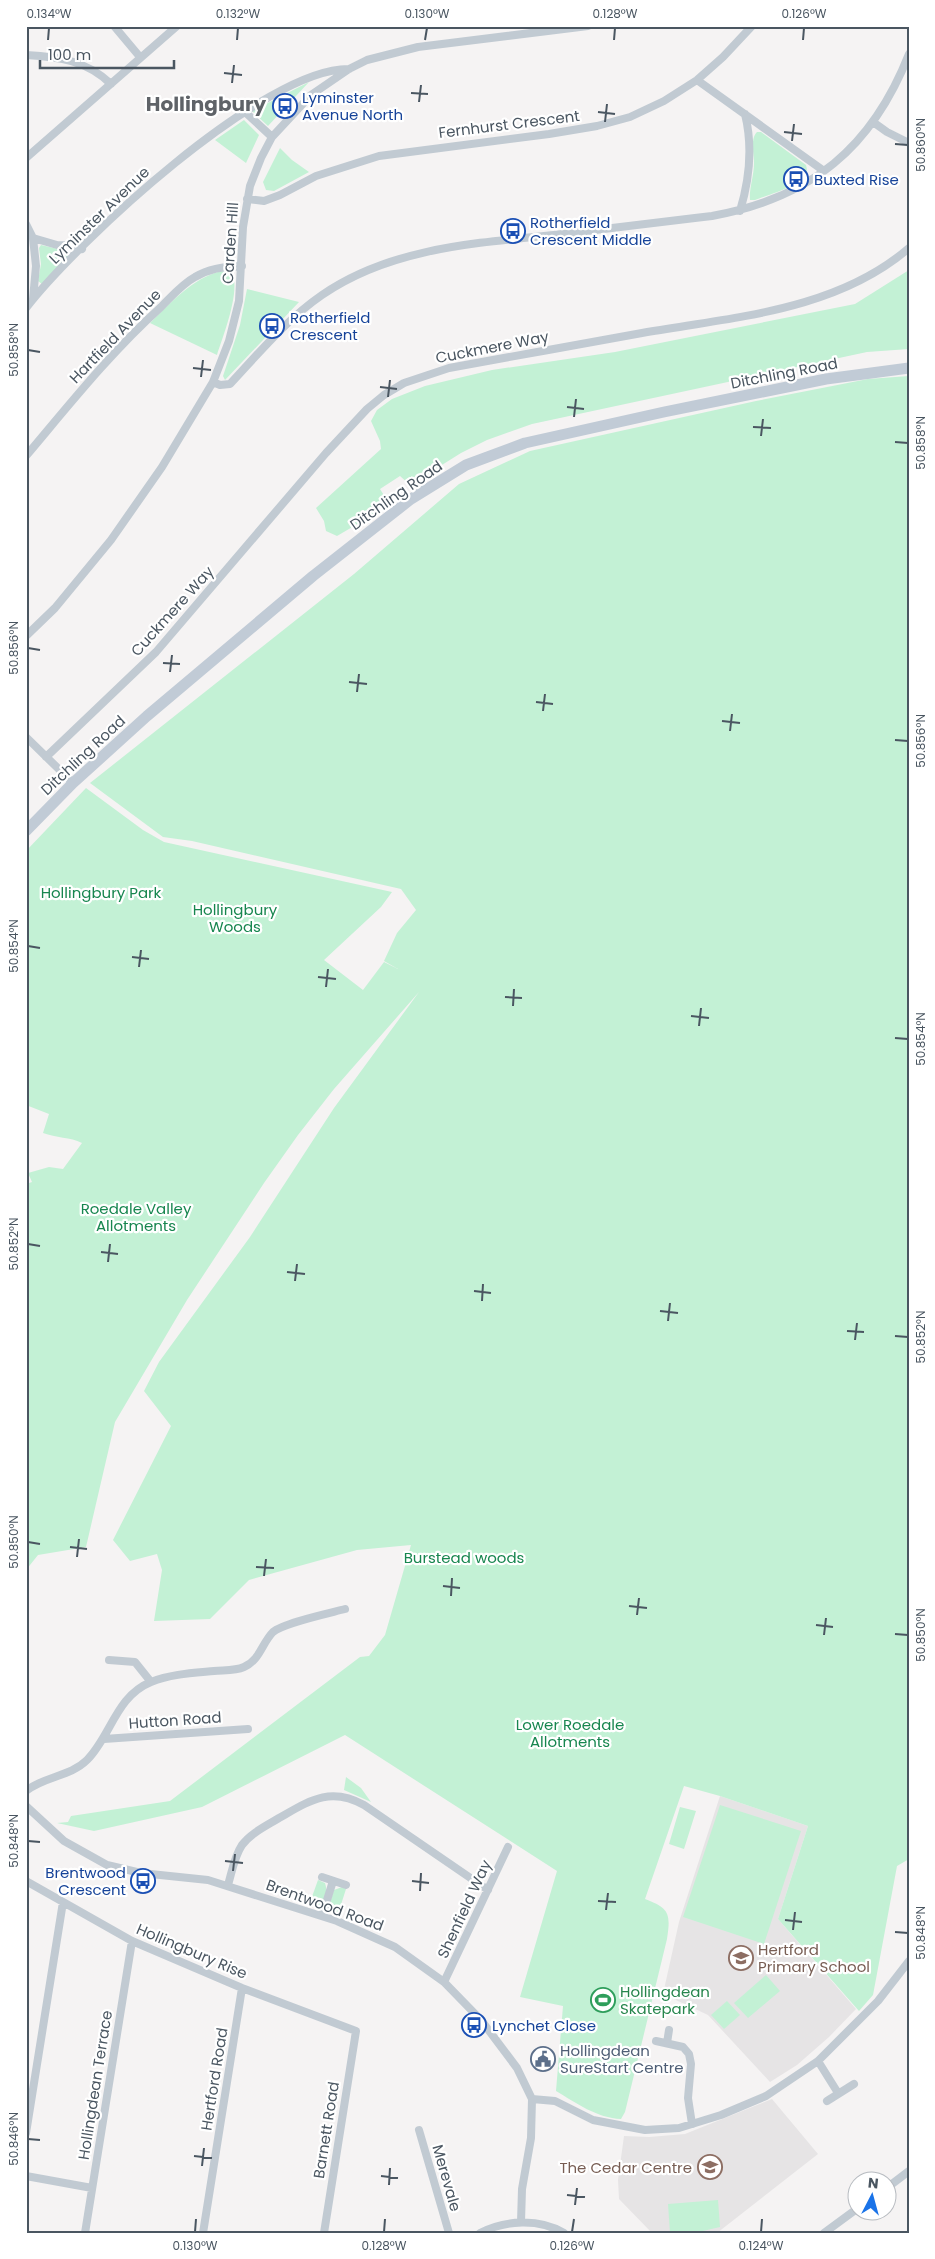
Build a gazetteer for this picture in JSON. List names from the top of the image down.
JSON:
{
  "streets": {
    "street": [
      "Fernhurst Crescent",
      "Lyminster Avenue",
      "Carden Hill",
      "Hartfield Avenue",
      "Cuckmere Way",
      "Ditchling Road",
      "Hutton Road",
      "Brentwood Road",
      "Shenfield Way",
      "Hollingbury Rise",
      "Hertford Road",
      "Hollingdean Terrace",
      "Barnett Road",
      "Merevale"
    ]
  },
  "crossings": [
    ["Fernhurst Crescent", "Carden Hill"],
    ["Lyminster Avenue", "Carden Hill"],
    ["Carden Hill", "Hartfield Avenue"],
    ["Brentwood Road", "Shenfield Way"],
    ["Hollingbury Rise", "Hertford Road"],
    ["Hollingbury Rise", "Hollingdean Terrace"],
    ["Hollingbury Rise", "Barnett Road"]
  ],
  "districts": ["Hollingbury"],
  "parks": [
    "Hollingbury Park",
    "Hollingbury Woods",
    "Roedale Valley Allotments",
    "Burstead woods",
    "Lower Roedale Allotments"
  ],
  "places": {
    "bus stop": [
      "Lyminster Avenue North",
      "Buxted Rise",
      "Rotherfield Crescent Middle",
      "Rotherfield Crescent",
      "Brentwood Crescent",
      "Lynchet Close"
    ],
    "school or university": ["Hertford Primary School", "The Cedar Centre"],
    "sports": ["Hollingdean Skatepark"],
    "public building": ["Hollingdean SureStart Centre"]
  },
  "scale_bar": "100 m",
  "north": "top",
  "coordinates": [
    "0.134°W",
    "0.132°W",
    "0.130°W",
    "0.128°W",
    "0.126°W",
    "50.860°N",
    "50.858°N",
    "50.856°N",
    "50.854°N",
    "50.852°N",
    "50.850°N",
    "50.848°N",
    "50.846°N",
    "0.124°W"
  ]
}
